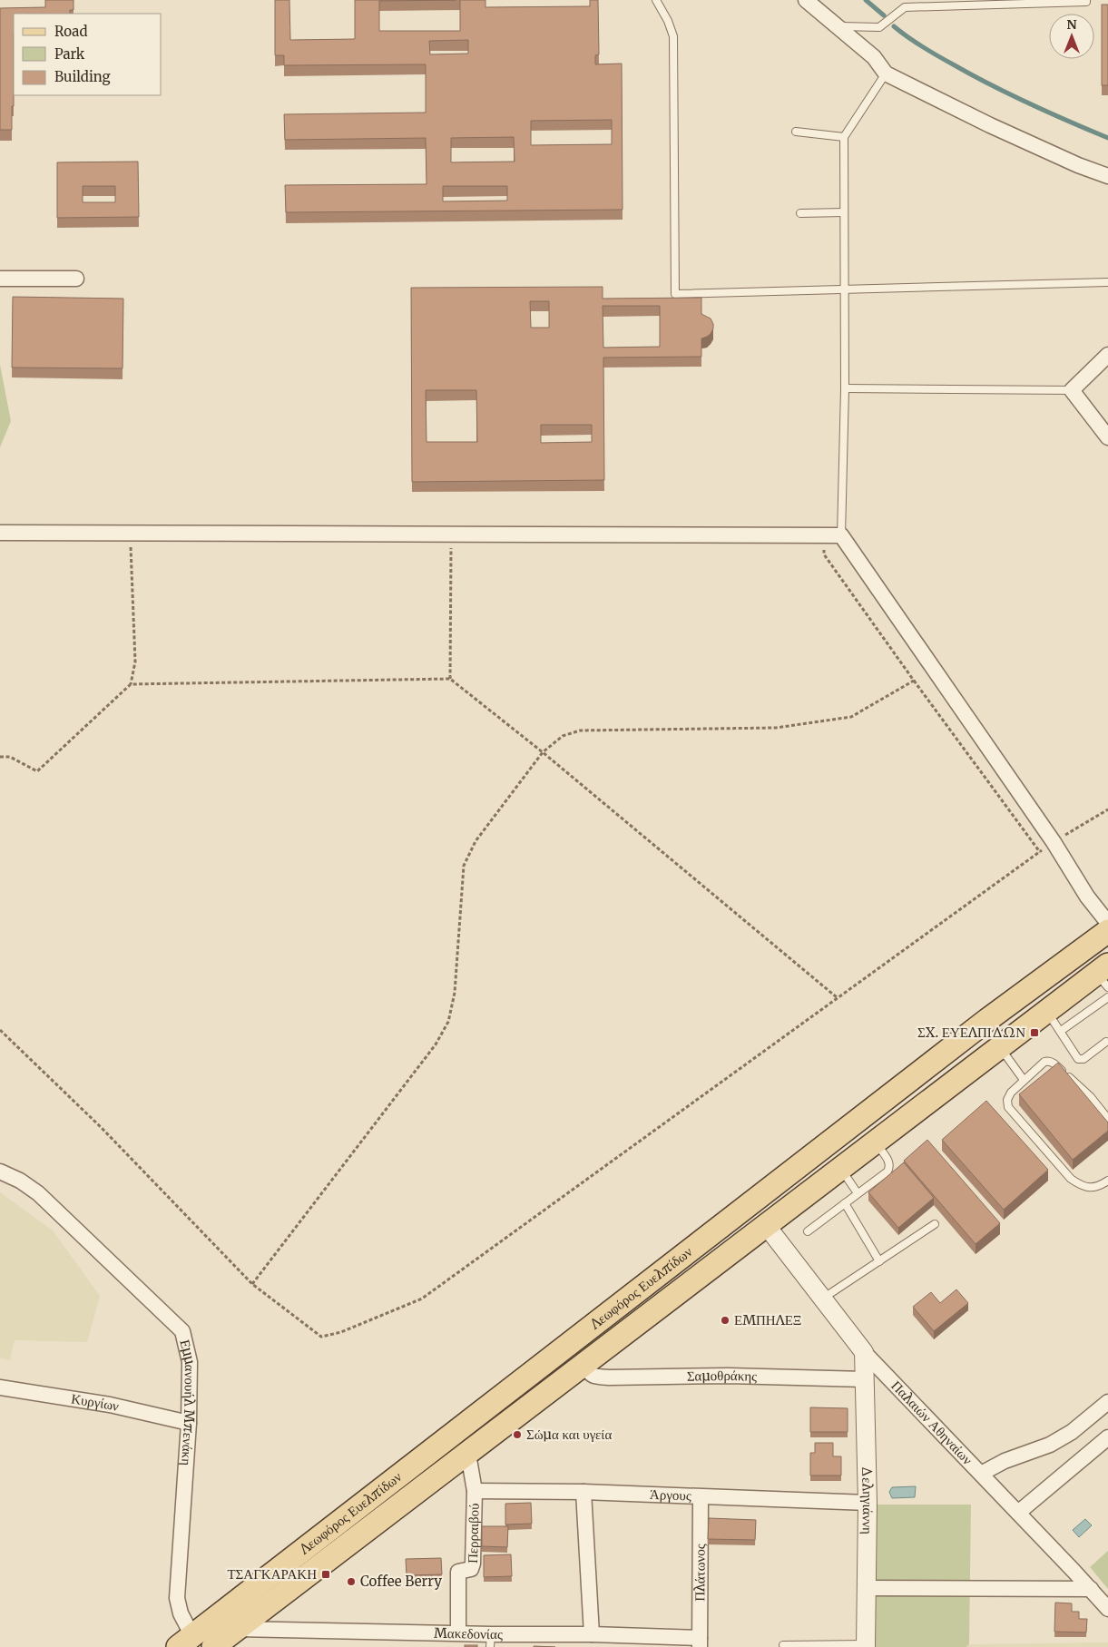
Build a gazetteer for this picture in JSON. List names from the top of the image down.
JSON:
{
  "streets": {
    "main road": ["Λεωφόρος Ευελπίδων"],
    "street": [
      "Σαμοθράκης",
      "Εμμανουήλ Μπενάκη",
      "Κυργίων",
      "Παλαιών Αθηναίων",
      "Άργους",
      "Δεληγιάννη",
      "Περραιβού",
      "Πλάτωνος",
      "Μακεδονίας"
    ]
  },
  "crossings": [
    ["Λεωφόρος Ευελπίδων", "Σαμοθράκης"],
    ["Λεωφόρος Ευελπίδων", "Εμμανουήλ Μπενάκη"],
    ["Λεωφόρος Ευελπίδων", "Παλαιών Αθηναίων"],
    ["Λεωφόρος Ευελπίδων", "Περραιβού"],
    ["Λεωφόρος Ευελπίδων", "Μακεδονίας"],
    ["Σαμοθράκης", "Δεληγιάννη"],
    ["Εμμανουήλ Μπενάκη", "Κυργίων"],
    ["Παλαιών Αθηναίων", "Δεληγιάννη"],
    ["Άργους", "Δεληγιάννη"],
    ["Άργους", "Περραιβού"],
    ["Άργους", "Πλάτωνος"],
    ["Περραιβού", "Μακεδονίας"],
    ["Πλάτωνος", "Μακεδονίας"]
  ],
  "places": {
    "transit": ["ΣΧ. ΕΥΕΛΠΙΔΩΝ", "ΤΣΑΓΚΑΡΑΚΗ"],
    "other": ["ΕΜΠΗΛΕΞ", "Σώμα και υγεία", "Coffee Berry"]
  },
  "legend": ["Road", "Park", "Building"],
  "north": "top"
}
